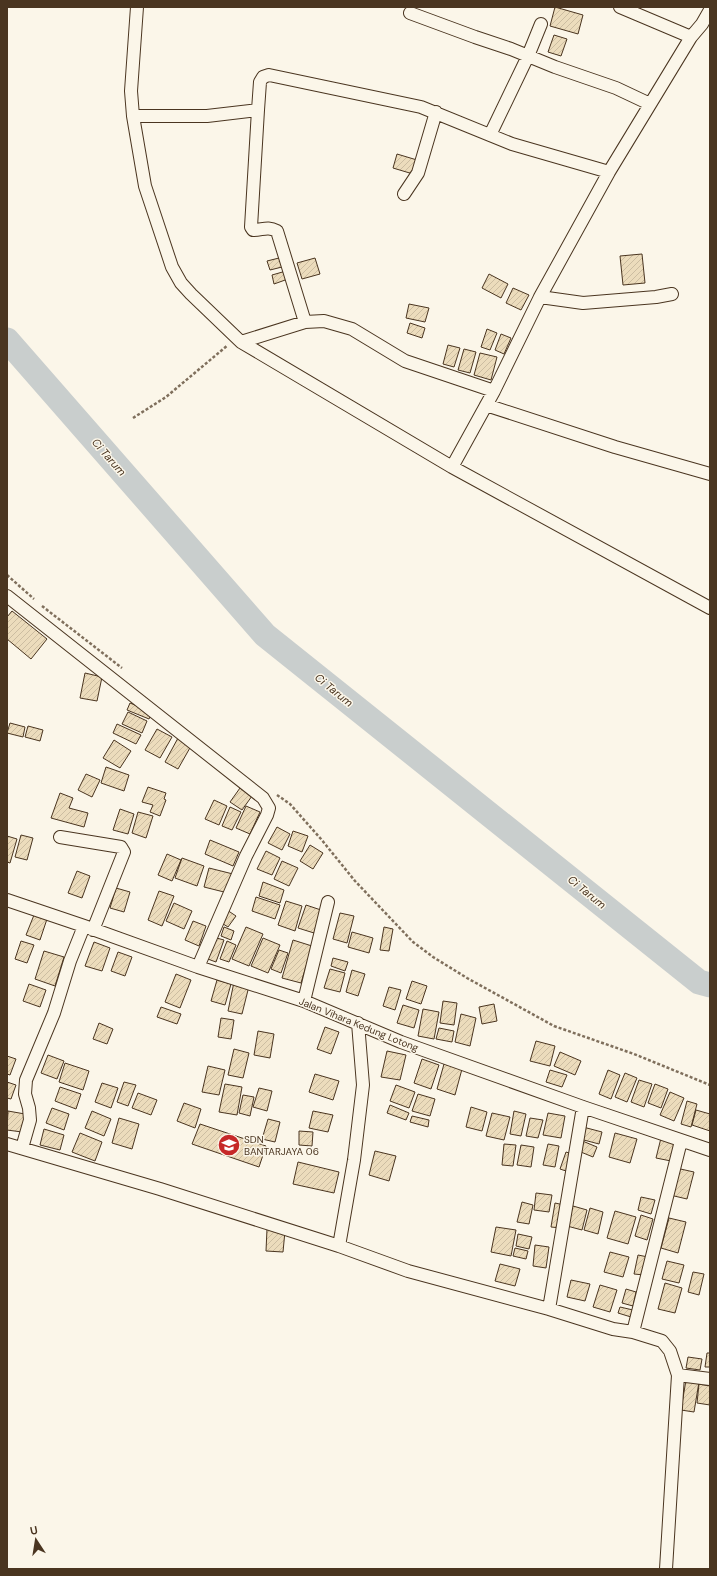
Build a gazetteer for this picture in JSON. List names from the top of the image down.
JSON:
{
  "streets": {
    "street": ["Jalan Vihara Kedung Lotong"]
  },
  "water": ["Ci Tarum"],
  "places": {
    "school or university": ["SDN BANTARJAYA 06"]
  },
  "north": "top"
}
